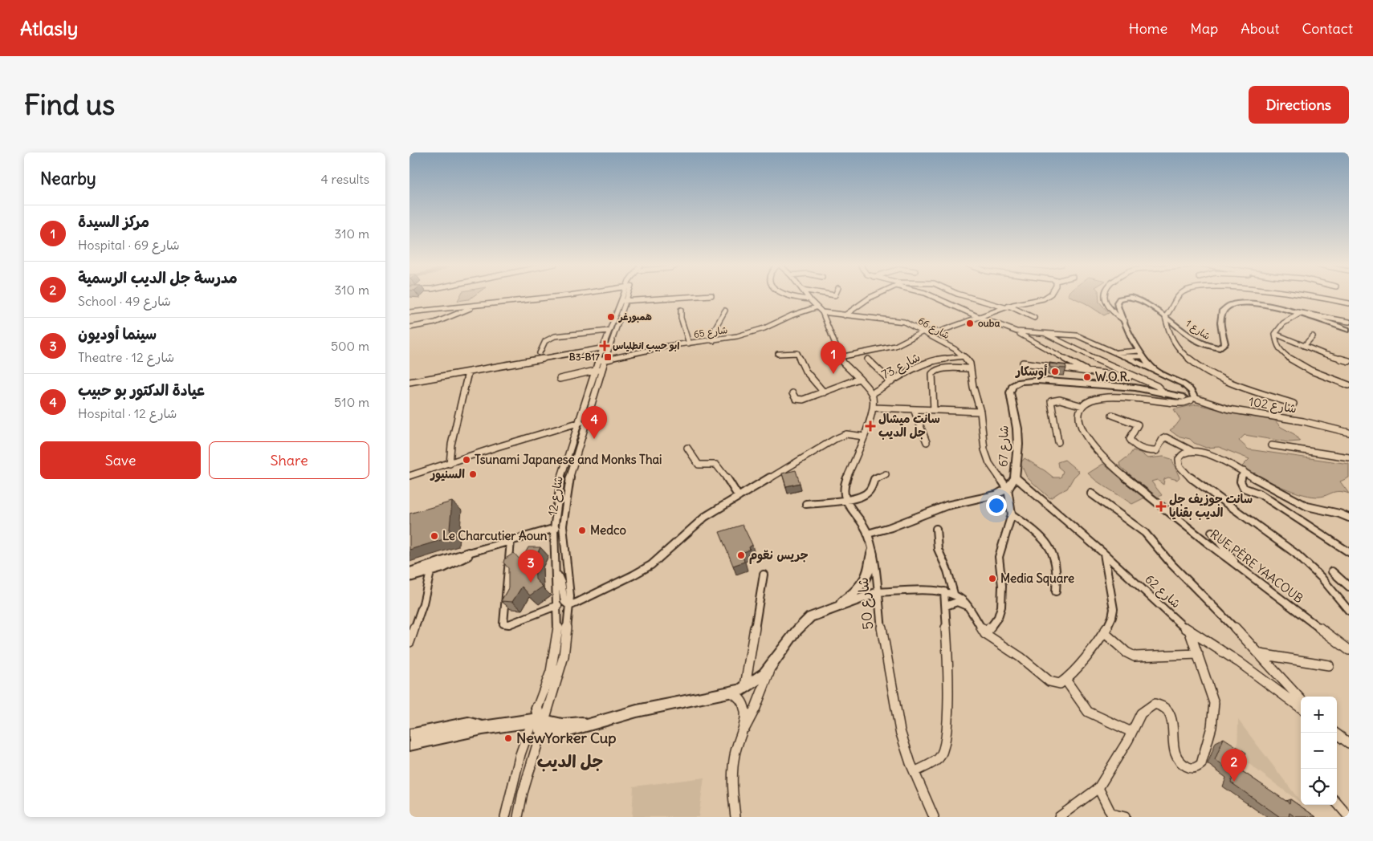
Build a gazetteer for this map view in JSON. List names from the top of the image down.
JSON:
{
  "streets": {
    "main road": ["شارع 1", "شارع 67"],
    "street": [
      "شارع 66",
      "شارع 65",
      "شارع 73",
      "شارع 102",
      "شارع 12",
      "RUE PÈRE YAACOUB",
      "شارع 62",
      "شارع 50"
    ]
  },
  "crossings": [
    ["شارع 66", "شارع 73"],
    ["شارع 65", "شارع 12"],
    ["شارع 102", "شارع 67"],
    ["شارع 67", "شارع 62"]
  ],
  "districts": ["جل الديب"],
  "places": {
    "other": [
      "همبورغر",
      "ouba",
      "أوسكار",
      "W.O.R.",
      "Tsunami Japanese and Monks Thai",
      "السنيور",
      "Medco",
      "Le Charcutier Aoun",
      "جريس نعّوم",
      "Media Square",
      "NewYorker Cup"
    ],
    "health": ["ابو حبيب انطلياس", "سانت ميشال جل الديب", "سانت جوزيف جل الديب بقنايا"],
    "transit": ["B3-B17"]
  },
  "page": {
    "header": "Atlasly",
    "nav": [
      "Home",
      "Map",
      "About",
      "Contact"
    ],
    "buttons": [
      "Directions",
      ["Save", "Share"]
    ],
    "title": "Find us",
    "heading": ["Nearby", "4 results"],
    "list": [
      {
        "mark": "1",
        "name": "مركز السيدة",
        "note": "Hospital · شارع 69",
        "value": "310 m"
      },
      {
        "mark": "2",
        "name": "مدرسة جل الديب الرسمية",
        "note": "School · شارع 49",
        "value": "310 m"
      },
      {
        "mark": "3",
        "name": "سينما أوديون",
        "note": "Theatre · شارع 12",
        "value": "500 m"
      },
      {
        "mark": "4",
        "name": "عيادة الدكتور بو حبيب",
        "note": "Hospital · شارع 12",
        "value": "510 m"
      }
    ],
    "pins": [
      "1",
      "4",
      "3",
      "2"
    ],
    "map_buttons": ["+", "−"]
  }
}
